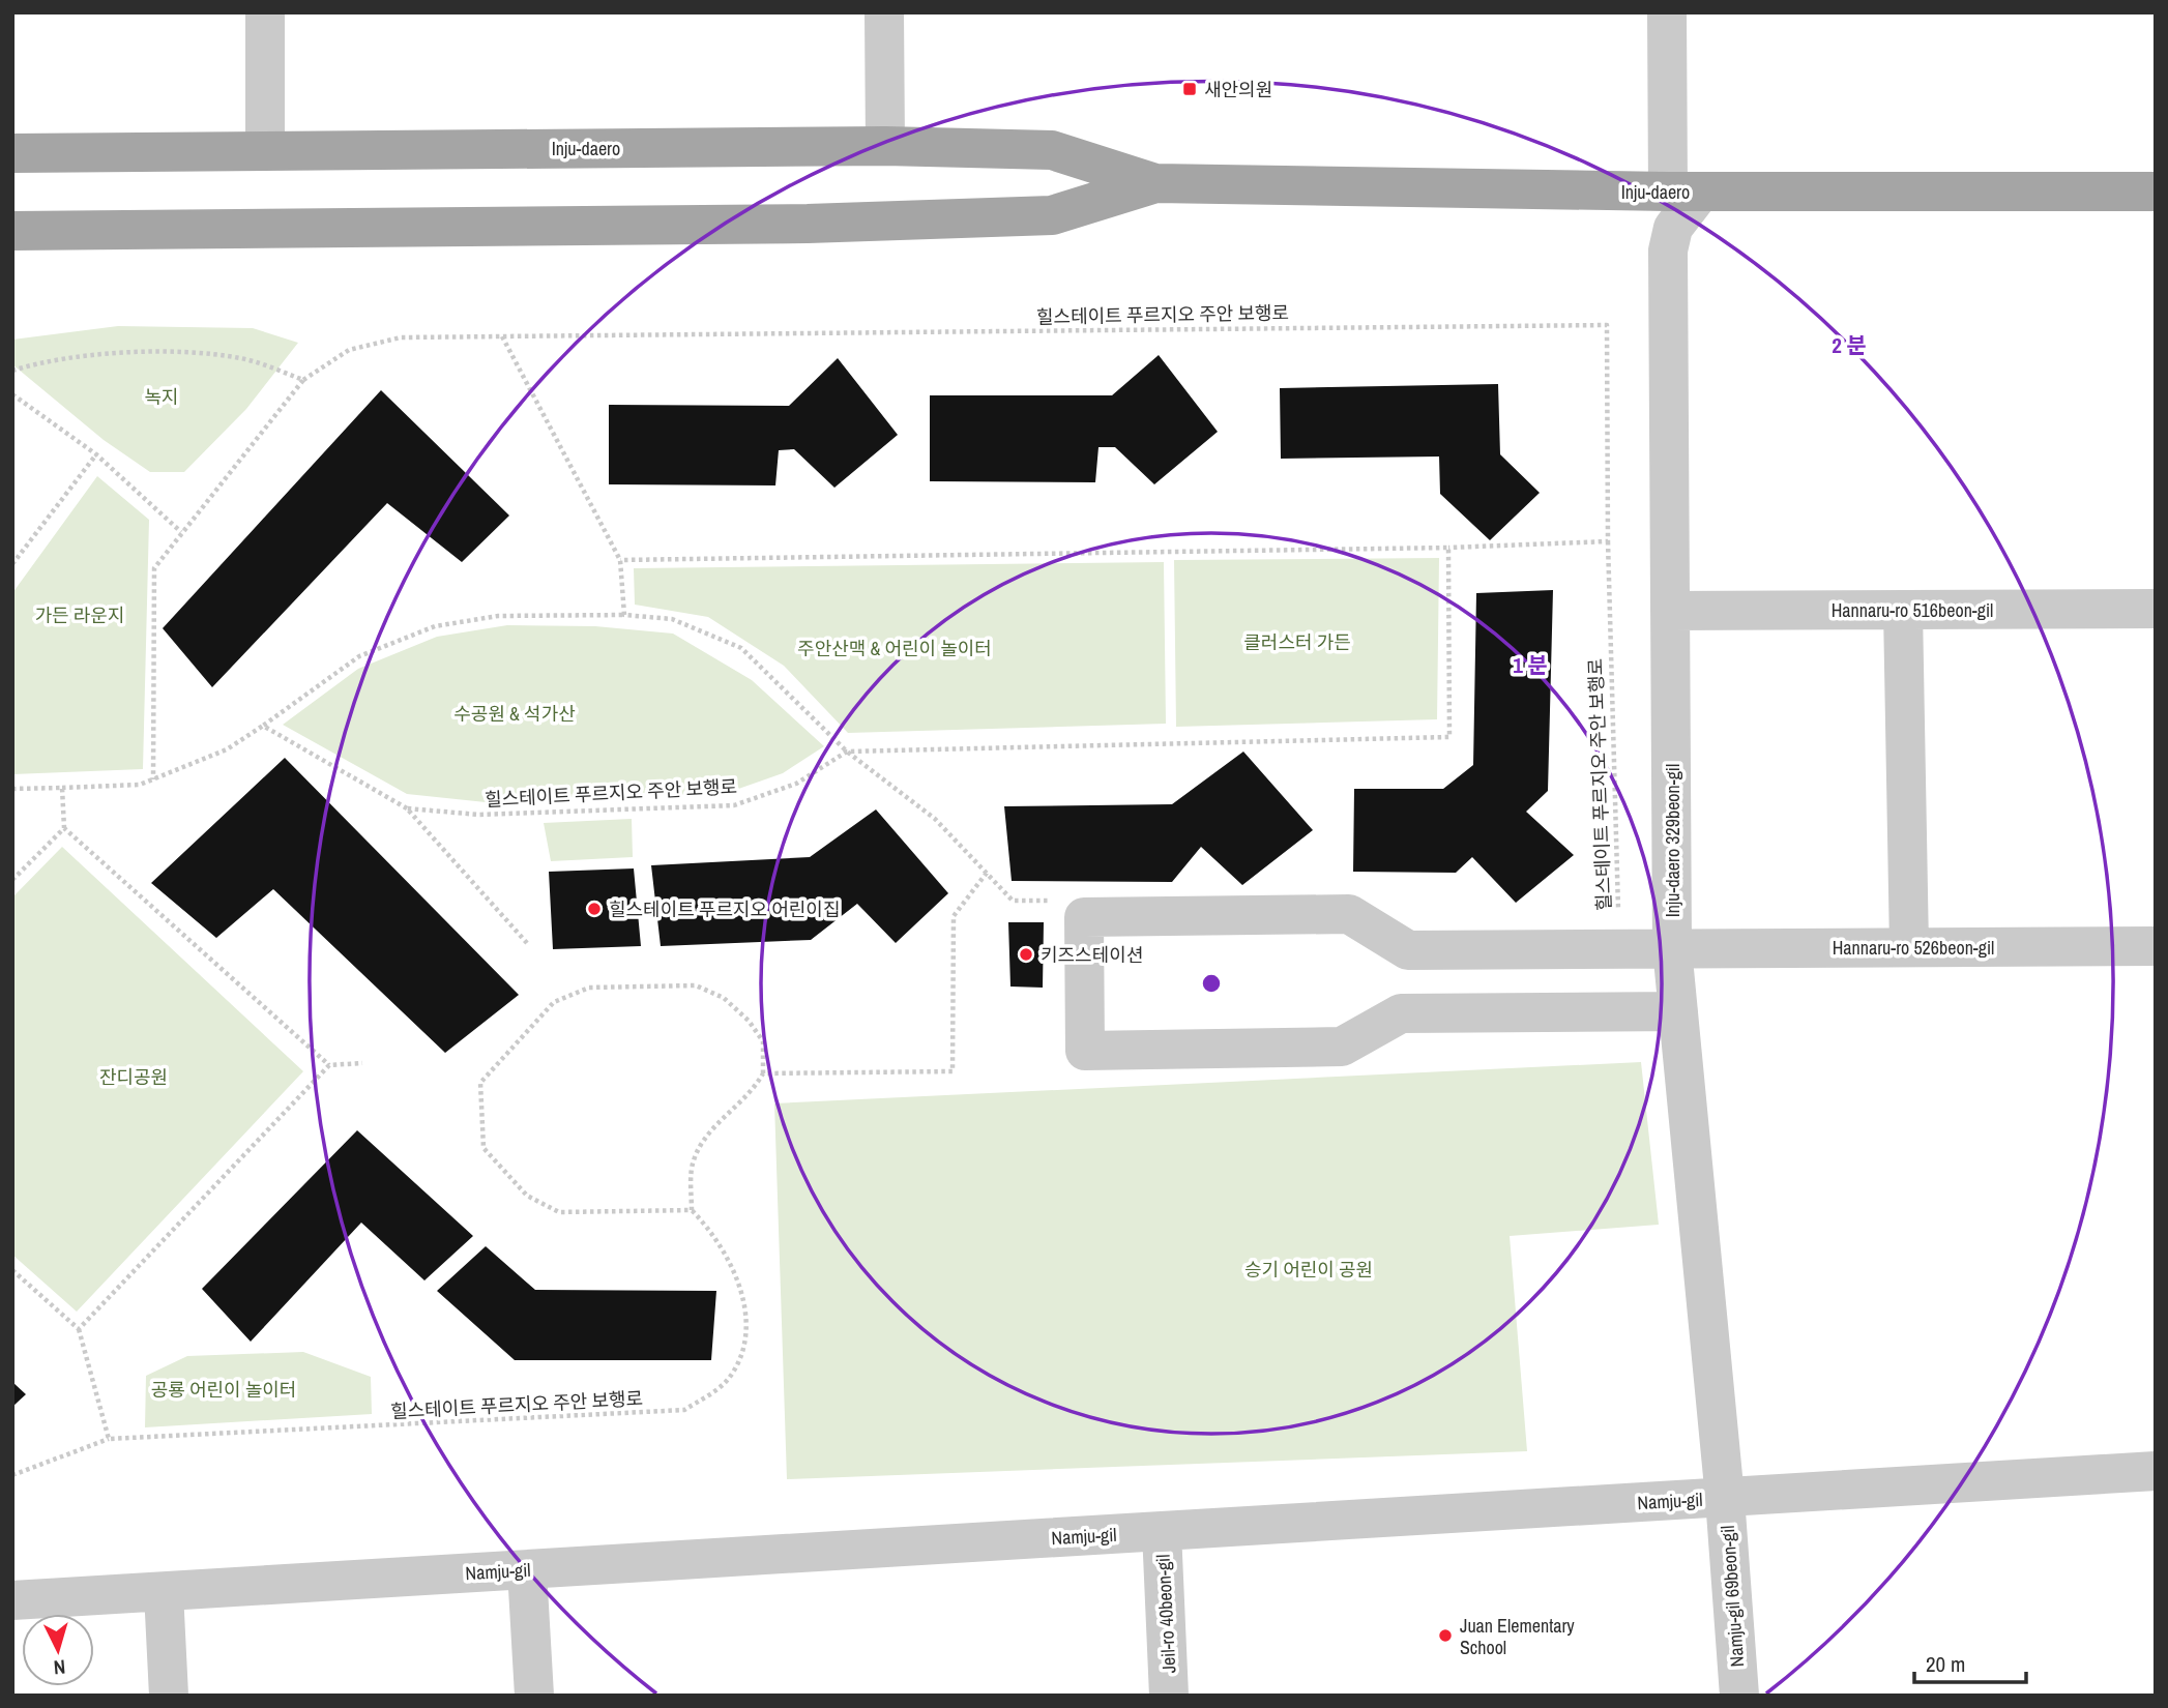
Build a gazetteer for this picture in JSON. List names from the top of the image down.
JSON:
{
  "streets": {
    "main road": ["Inju-daero"],
    "street": [
      "Hannaru-ro 516beon-gil",
      "Inju-daero 329beon-gil",
      "Hannaru-ro 526beon-gil",
      "Namju-gil",
      "Namju-gil 69beon-gil",
      "Jeil-ro 40beon-gil"
    ],
    "path": ["힐스테이트 푸르지오 주안 보행로"]
  },
  "crossings": [
    ["Inju-daero", "Inju-daero 329beon-gil"],
    ["Hannaru-ro 516beon-gil", "Inju-daero 329beon-gil"],
    ["Inju-daero 329beon-gil", "Hannaru-ro 526beon-gil"],
    ["Inju-daero 329beon-gil", "Namju-gil"],
    ["Inju-daero 329beon-gil", "Namju-gil 69beon-gil"],
    ["Namju-gil", "Namju-gil 69beon-gil"],
    ["Namju-gil", "Jeil-ro 40beon-gil"]
  ],
  "parks": [
    "녹지",
    "가든 라운지",
    "클러스터 가든",
    "주안산맥 & 어린이 놀이터",
    "수공원 & 석가산",
    "잔디공원",
    "승기 어린이 공원",
    "공룡 어린이 놀이터"
  ],
  "places": {
    "transit": ["새안의원"],
    "other": ["힐스테이트 푸르지오 어린이집", "키즈스테이션", "Juan Elementary School"]
  },
  "scale_bar": "20 m",
  "north": "bottom",
  "rings": ["2 분", "1 분"]
}
